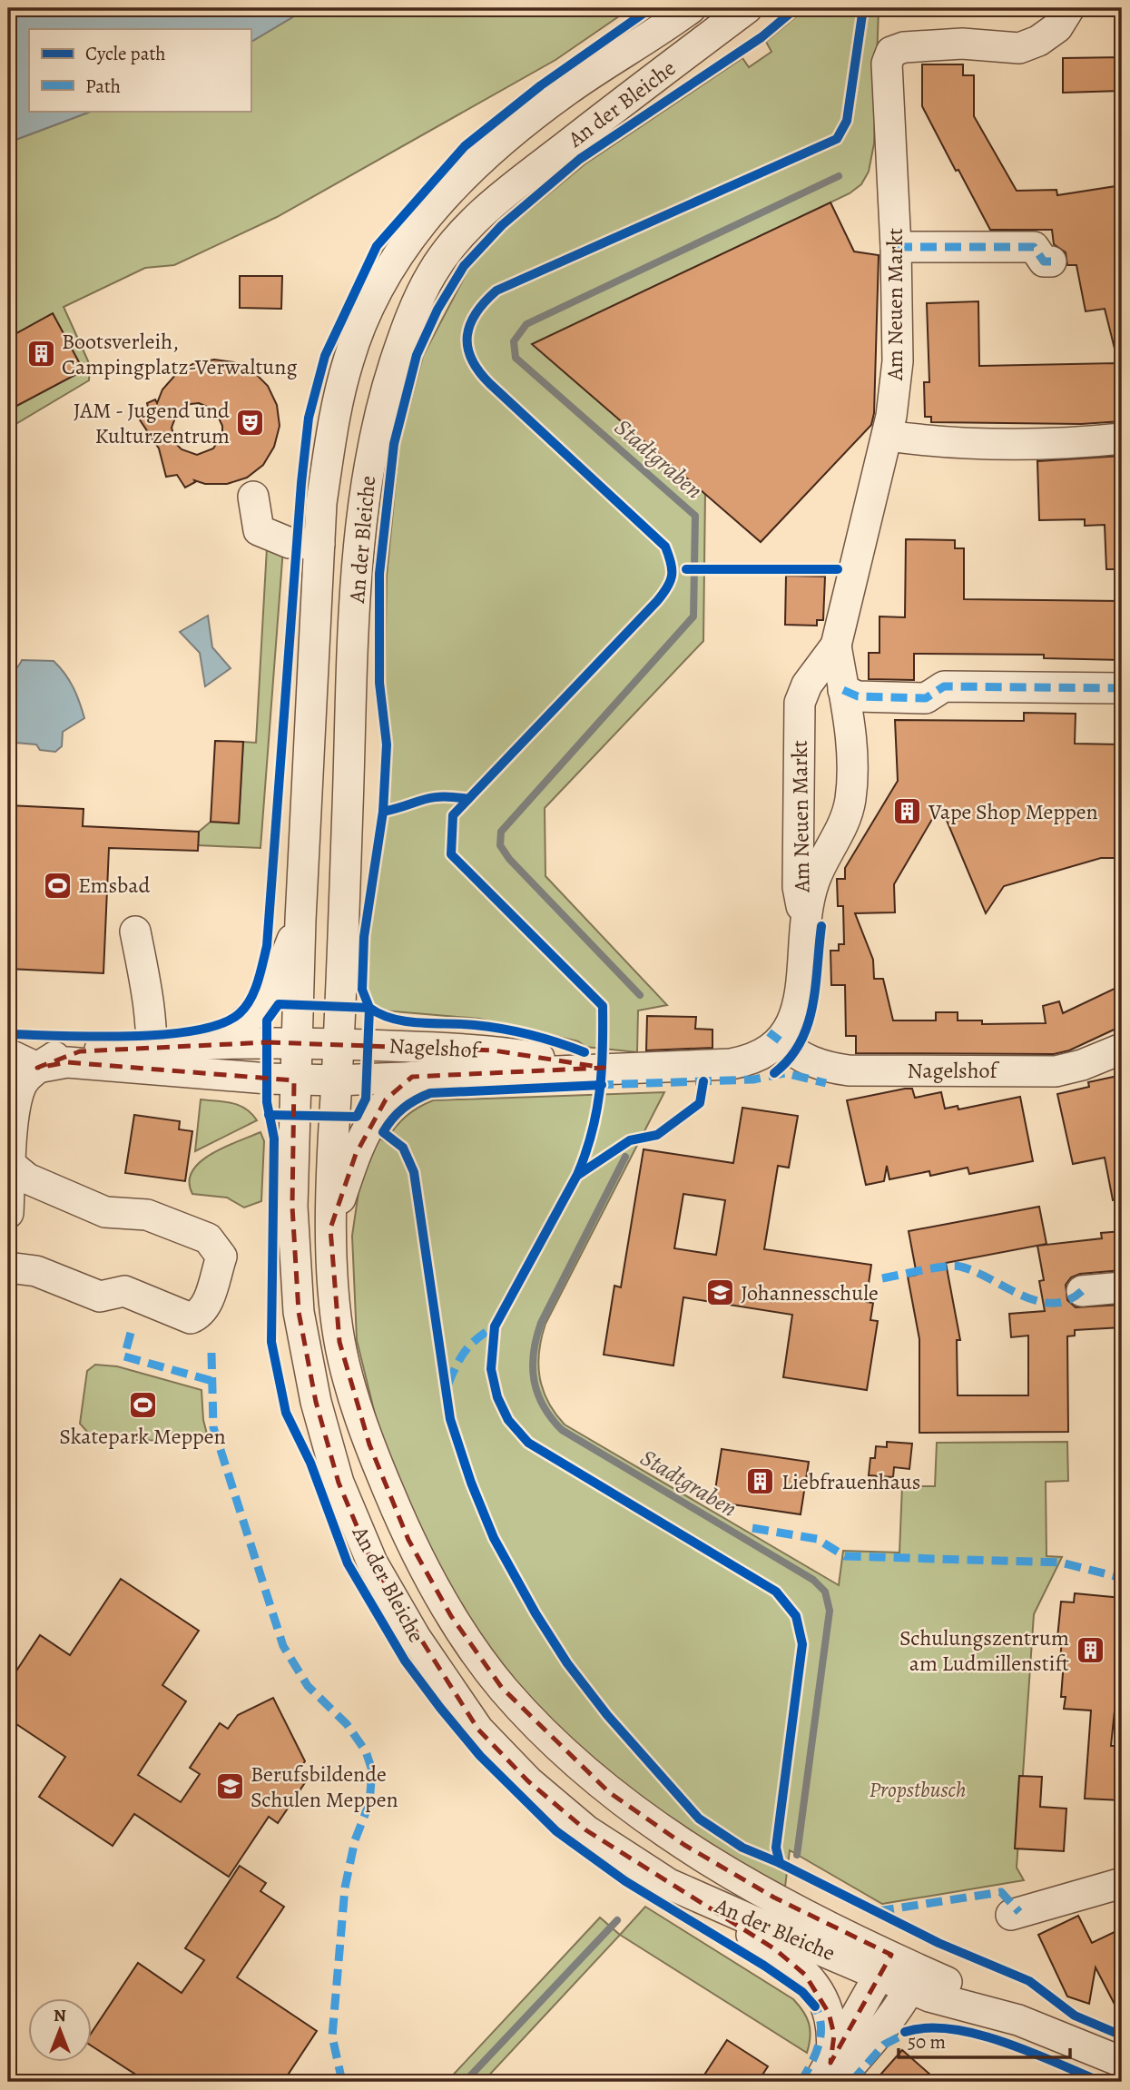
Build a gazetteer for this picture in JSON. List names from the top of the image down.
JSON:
{
  "streets": {
    "street": ["An der Bleiche", "Am Neuen Markt", "Nagelshof"]
  },
  "crossings": [
    ["An der Bleiche", "Nagelshof"],
    ["Am Neuen Markt", "Nagelshof"]
  ],
  "water": ["Stadtgraben"],
  "parks": ["Propstbusch"],
  "places": {
    "building": [
      "Bootsverleih, Campingplatz-Verwaltung",
      "Vape Shop Meppen",
      "Liebfrauenhaus",
      "Schulungszentrum am Ludmillenstift"
    ],
    "theatre": ["JAM - Jugend und Kulturzentrum"],
    "sports": ["Emsbad", "Skatepark Meppen"],
    "school or university": ["Johannesschule", "Berufsbildende Schulen Meppen"]
  },
  "legend": ["Cycle path", "Path"],
  "scale_bar": "50 m",
  "north": "top"
}
